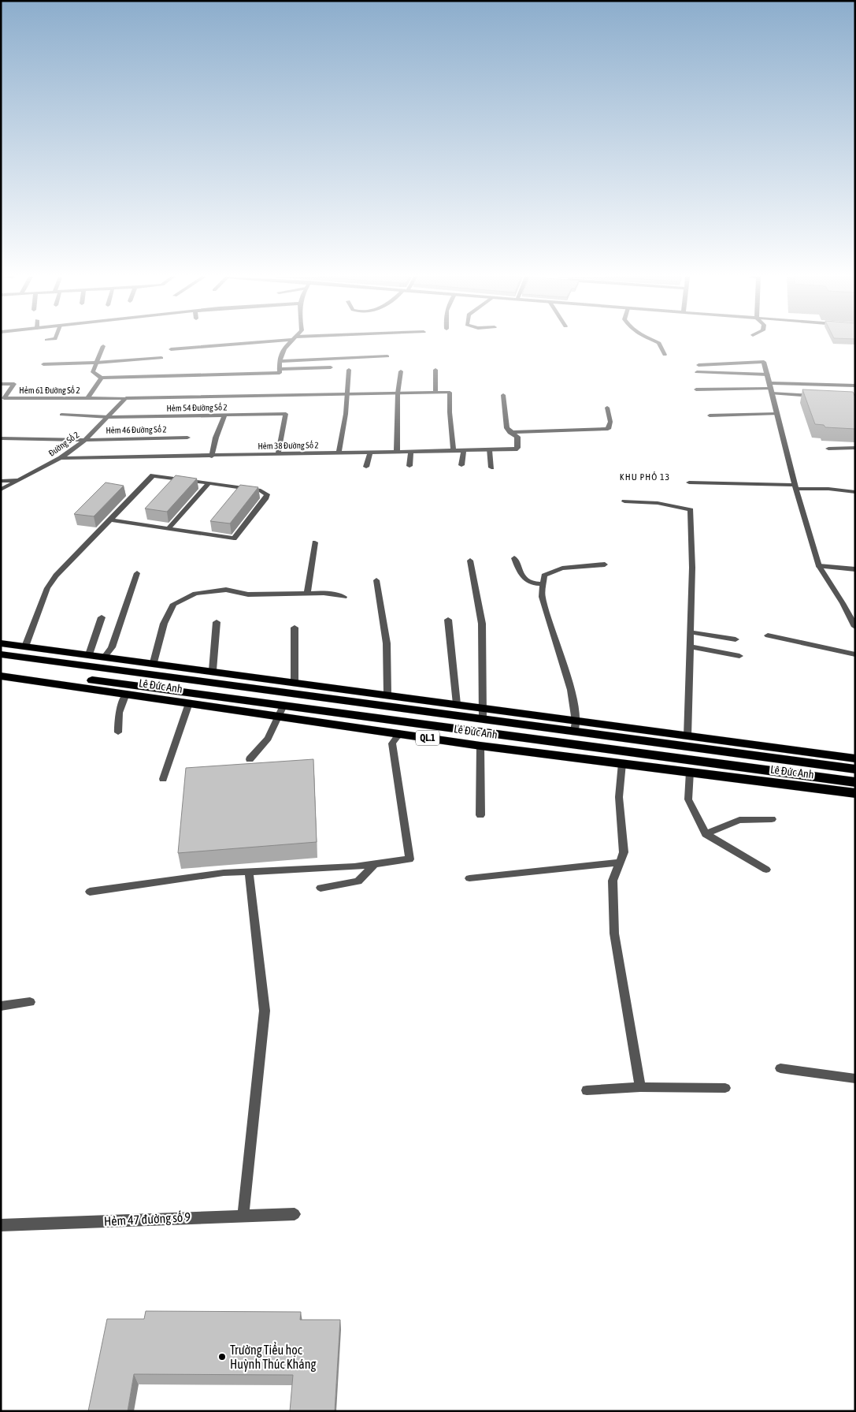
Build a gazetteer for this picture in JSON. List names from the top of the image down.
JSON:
{
  "streets": {
    "highway": ["Lê Đức Anh", "QL.1"],
    "street": [
      "Hẻm 61 Đường Số 2",
      "Hẻm 54 Đường Số 2",
      "Hẻm 46 Đường Số 2",
      "Đường Số 2",
      "Hẻm 38 Đường Số 2",
      "Hẻm 47 đường số 9"
    ]
  },
  "crossings": [
    ["Hẻm 61 Đường Số 2", "Đường Số 2"],
    ["Hẻm 61 Đường Số 2", "Hẻm 38 Đường Số 2"],
    ["Hẻm 54 Đường Số 2", "Đường Số 2"],
    ["Hẻm 54 Đường Số 2", "Hẻm 38 Đường Số 2"],
    ["Hẻm 46 Đường Số 2", "Đường Số 2"],
    ["Đường Số 2", "Hẻm 38 Đường Số 2"]
  ],
  "districts": ["KHU PHỐ 13"],
  "places": ["Trường Tiểu học Huỳnh Thúc Kháng"]
}
